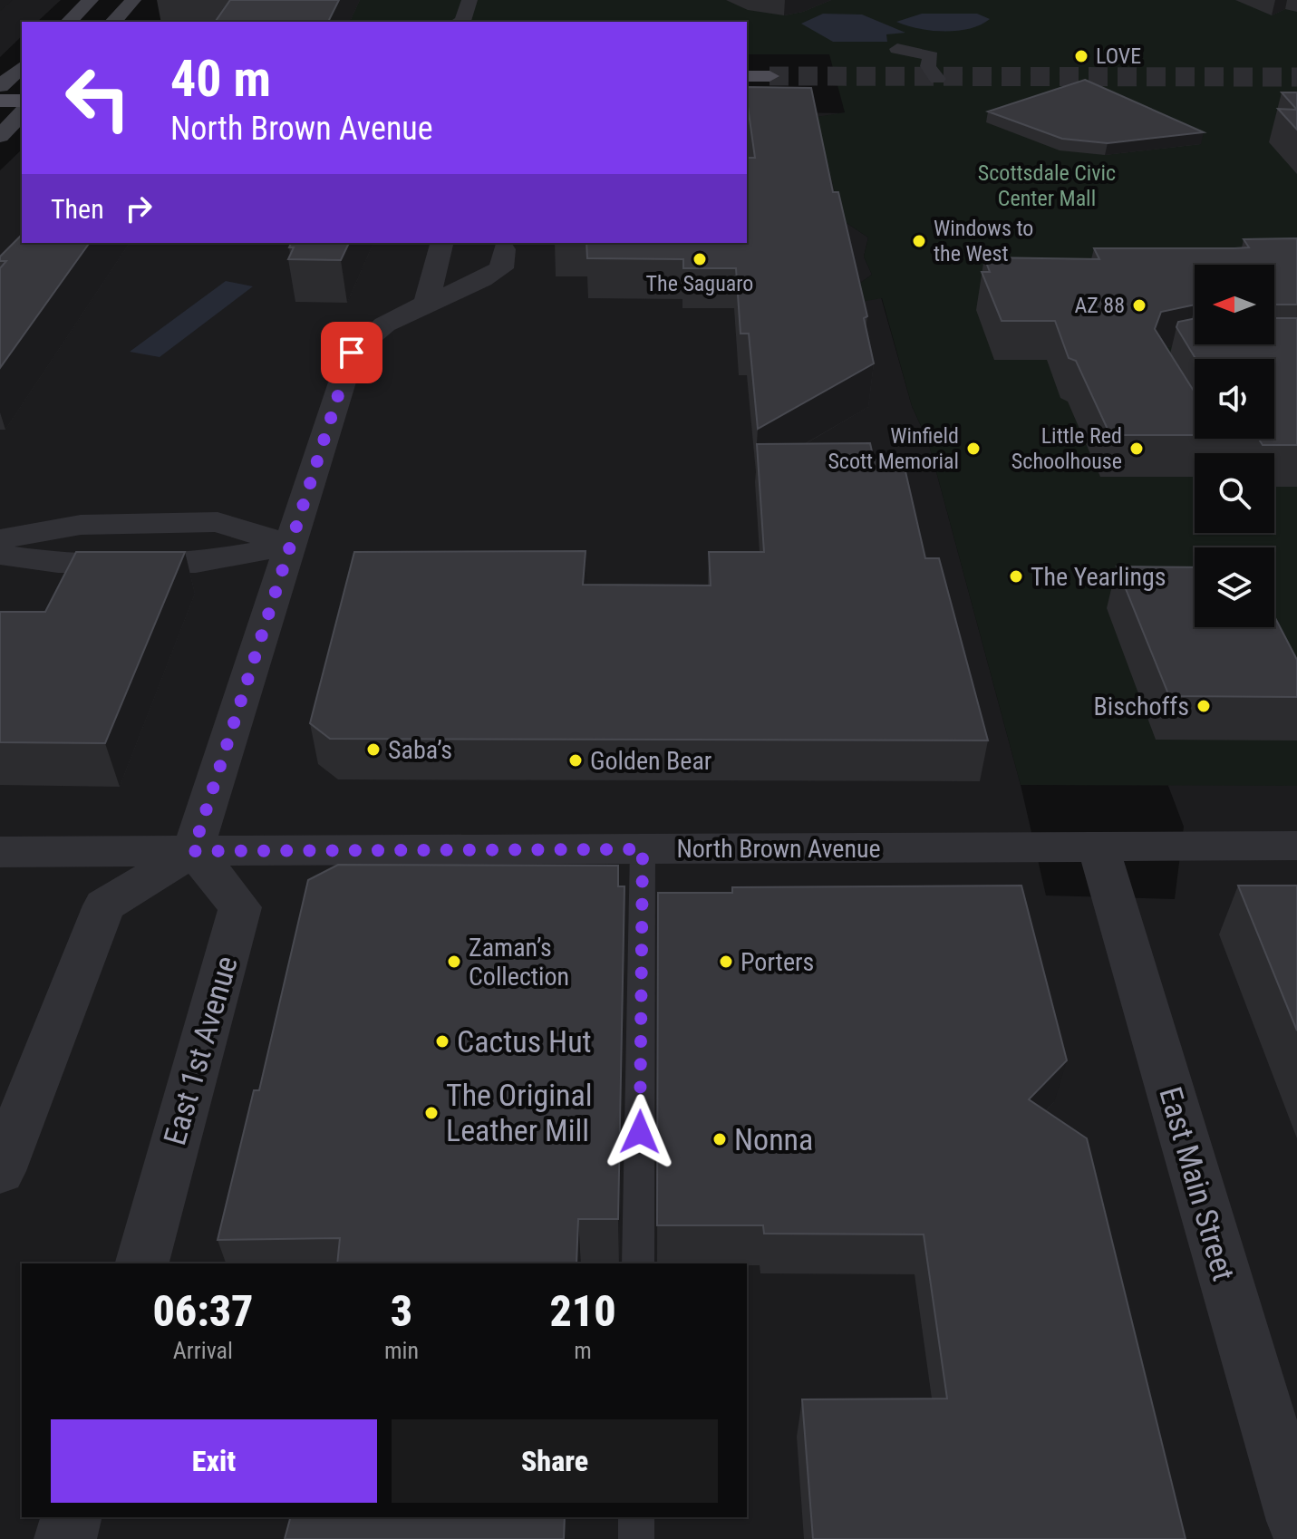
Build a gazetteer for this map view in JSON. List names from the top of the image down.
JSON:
{
  "streets": {
    "street": ["North Brown Avenue", "East 1st Avenue", "East Main Street"]
  },
  "crossings": [
    ["North Brown Avenue", "East 1st Avenue"],
    ["North Brown Avenue", "East Main Street"]
  ],
  "parks": ["Scottsdale Civic Center Mall"],
  "places": [
    "LOVE",
    "Windows to the West",
    "The Saguaro",
    "AZ 88",
    "Winfield Scott Memorial",
    "Little Red Schoolhouse",
    "The Yearlings",
    "Bischoffs",
    "Saba’s",
    "Golden Bear",
    "Zaman’s Collection",
    "Porters",
    "Cactus Hut",
    "The Original Leather Mill",
    "Nonna"
  ],
  "north": "left",
  "page": {
    "turn": ["40 m", "North Brown Avenue"],
    "then": "Then",
    "eta": [
      "06:37",
      "Arrival",
      "3",
      "min",
      "210",
      "m"
    ],
    "buttons": ["Exit", "Share"]
  }
}
